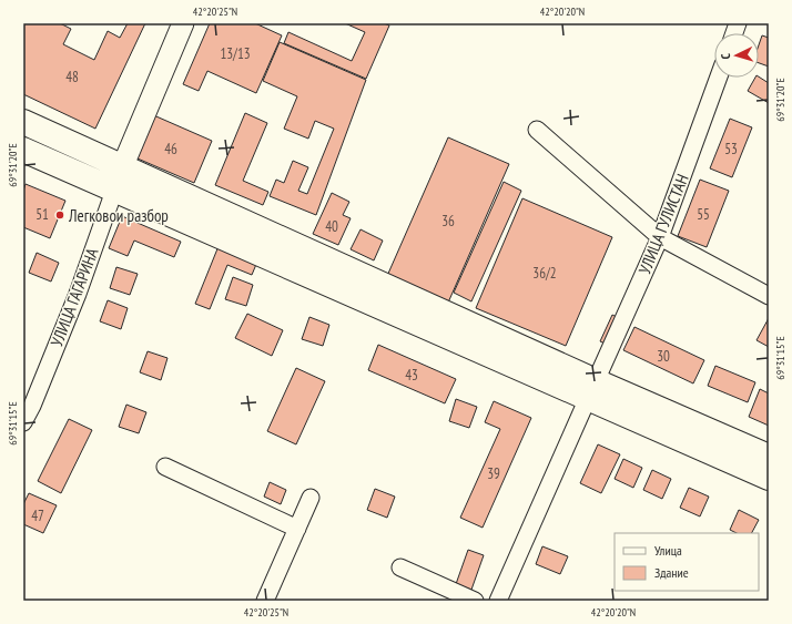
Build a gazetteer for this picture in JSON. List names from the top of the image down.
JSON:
{
  "streets": {
    "main road": ["УЛИЦА ГАГАРИНА"],
    "street": ["УЛИЦА ГУЛИСТАН"]
  },
  "places": ["Легковои разбор"],
  "house_numbers": [
    "13/13",
    "48",
    "46",
    "53",
    "51",
    "55",
    "36",
    "40",
    "36/2",
    "30",
    "43",
    "39",
    "47"
  ],
  "legend": ["Улица", "Здание"],
  "north": "left",
  "coordinates": [
    "42°20'25\"N",
    "42°20'20\"N",
    "69°31'20\"E",
    "69°31'15\"E"
  ]
}
